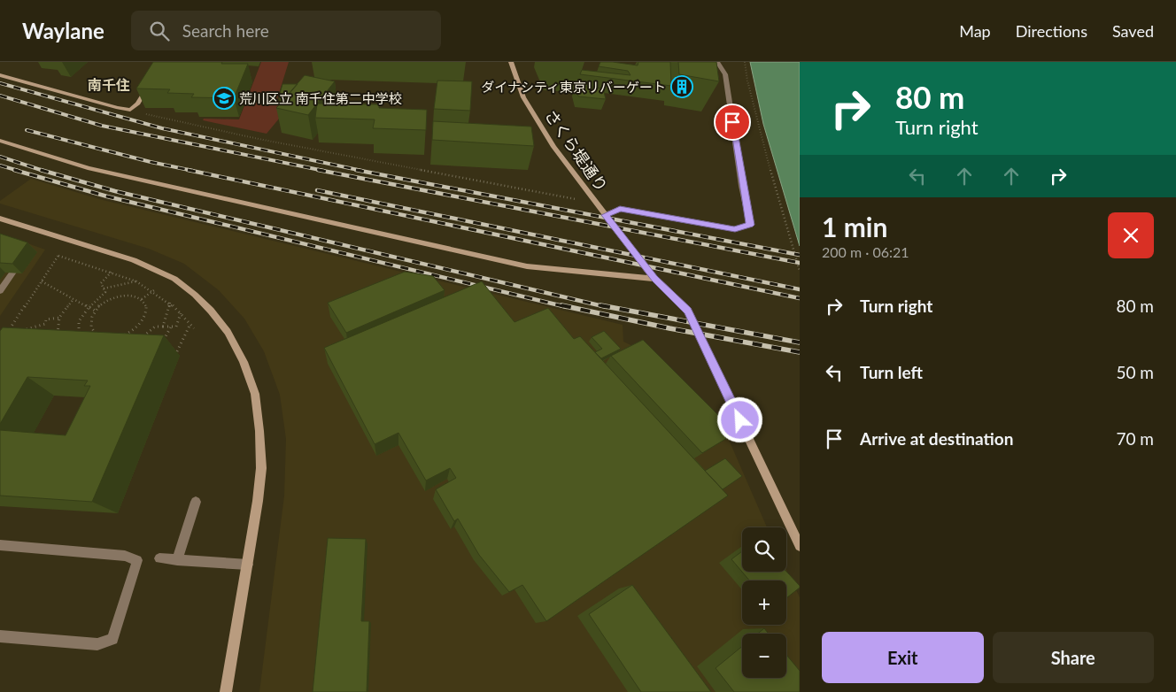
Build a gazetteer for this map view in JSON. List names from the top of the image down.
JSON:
{
  "streets": {
    "street": ["さくら堤通り"]
  },
  "districts": ["南千住"],
  "places": {
    "building": ["ダイナシティ東京リバーゲート"],
    "school or university": ["荒川区立 南千住第二中学校"]
  },
  "page": {
    "header": "Waylane",
    "search": "Search here",
    "nav": ["Map", "Directions", "Saved"],
    "turn": ["80 m", "Turn right"],
    "heading": ["1 min", "200 m · 06:21"],
    "list": [
      {
        "name": "Turn right",
        "value": "80 m"
      },
      {
        "name": "Turn left",
        "value": "50 m"
      },
      {
        "name": "Arrive at destination",
        "value": "70 m"
      }
    ],
    "map_buttons": ["+", "−"],
    "buttons": ["Exit", "Share"]
  }
}
